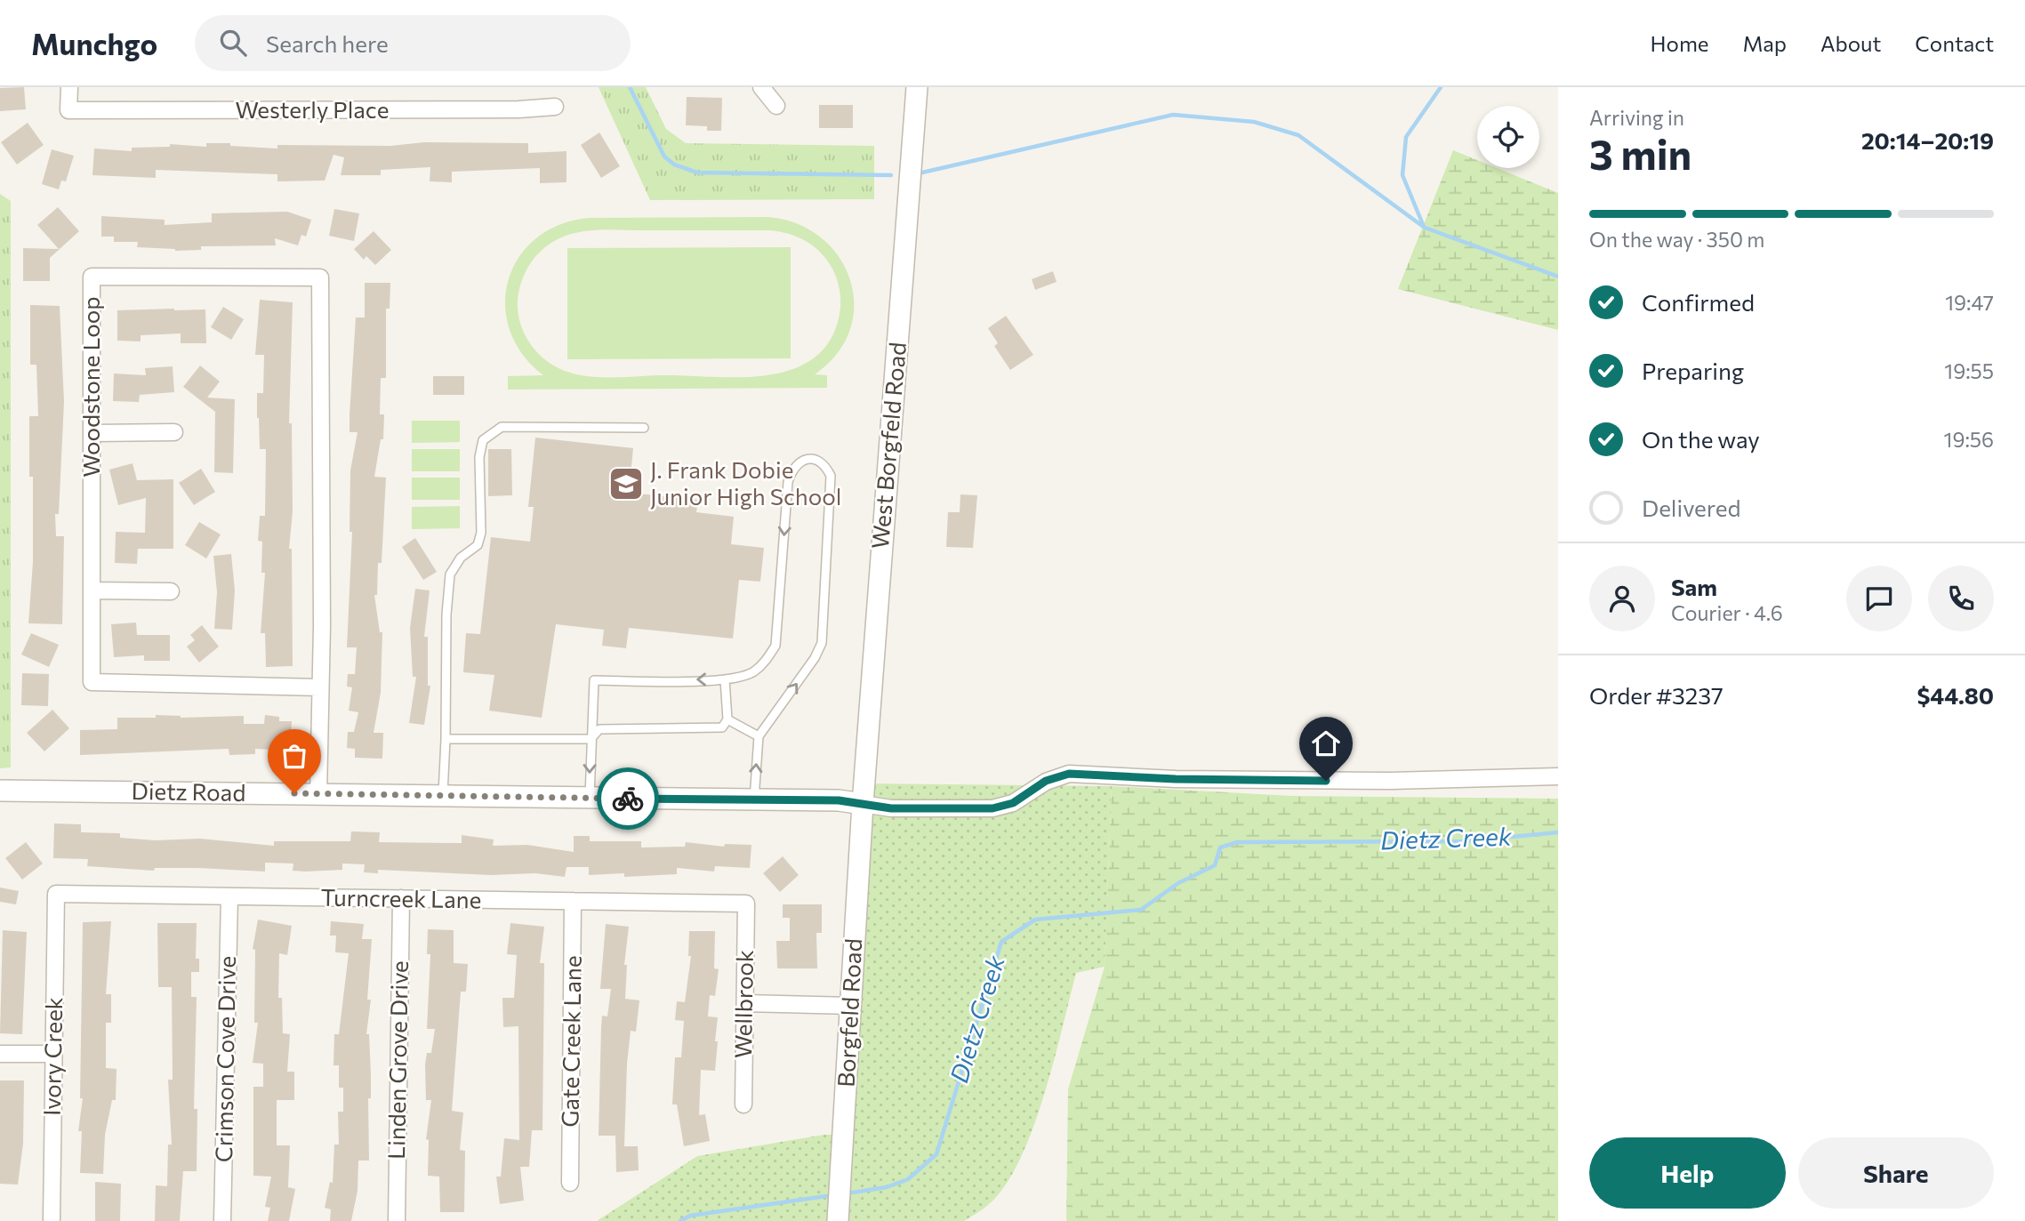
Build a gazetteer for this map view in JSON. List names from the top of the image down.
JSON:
{
  "streets": {
    "street": [
      "Westerly Place",
      "Woodstone Loop",
      "West Borgfeld Road",
      "Dietz Road",
      "Turncreek Lane",
      "Wellbrook",
      "Borgfeld Road",
      "Gate Creek Lane",
      "Ivory Creek",
      "Crimson Cove Drive",
      "Linden Grove Drive"
    ]
  },
  "crossings": [
    ["Woodstone Loop", "Dietz Road"],
    ["West Borgfeld Road", "Dietz Road"],
    ["West Borgfeld Road", "Borgfeld Road"],
    ["Dietz Road", "Borgfeld Road"],
    ["Turncreek Lane", "Wellbrook"],
    ["Turncreek Lane", "Gate Creek Lane"],
    ["Turncreek Lane", "Ivory Creek"],
    ["Turncreek Lane", "Crimson Cove Drive"],
    ["Turncreek Lane", "Linden Grove Drive"]
  ],
  "water": ["Dietz Creek"],
  "places": {
    "school or university": ["J. Frank Dobie Junior High School"]
  },
  "page": {
    "header": "Munchgo",
    "search": "Search here",
    "nav": [
      "Home",
      "Map",
      "About",
      "Contact"
    ],
    "heading": ["3 min", "Arriving in", "20:14–20:19"],
    "panel": [
      "Sam",
      "Courier · 4.6",
      "Order #3237",
      "$44.80"
    ],
    "bar": "On the way · 350 m",
    "list": [
      ["Confirmed", "19:47"],
      ["Preparing", "19:55"],
      ["On the way", "19:56"],
      "Delivered"
    ],
    "buttons": ["Help", "Share"]
  }
}
